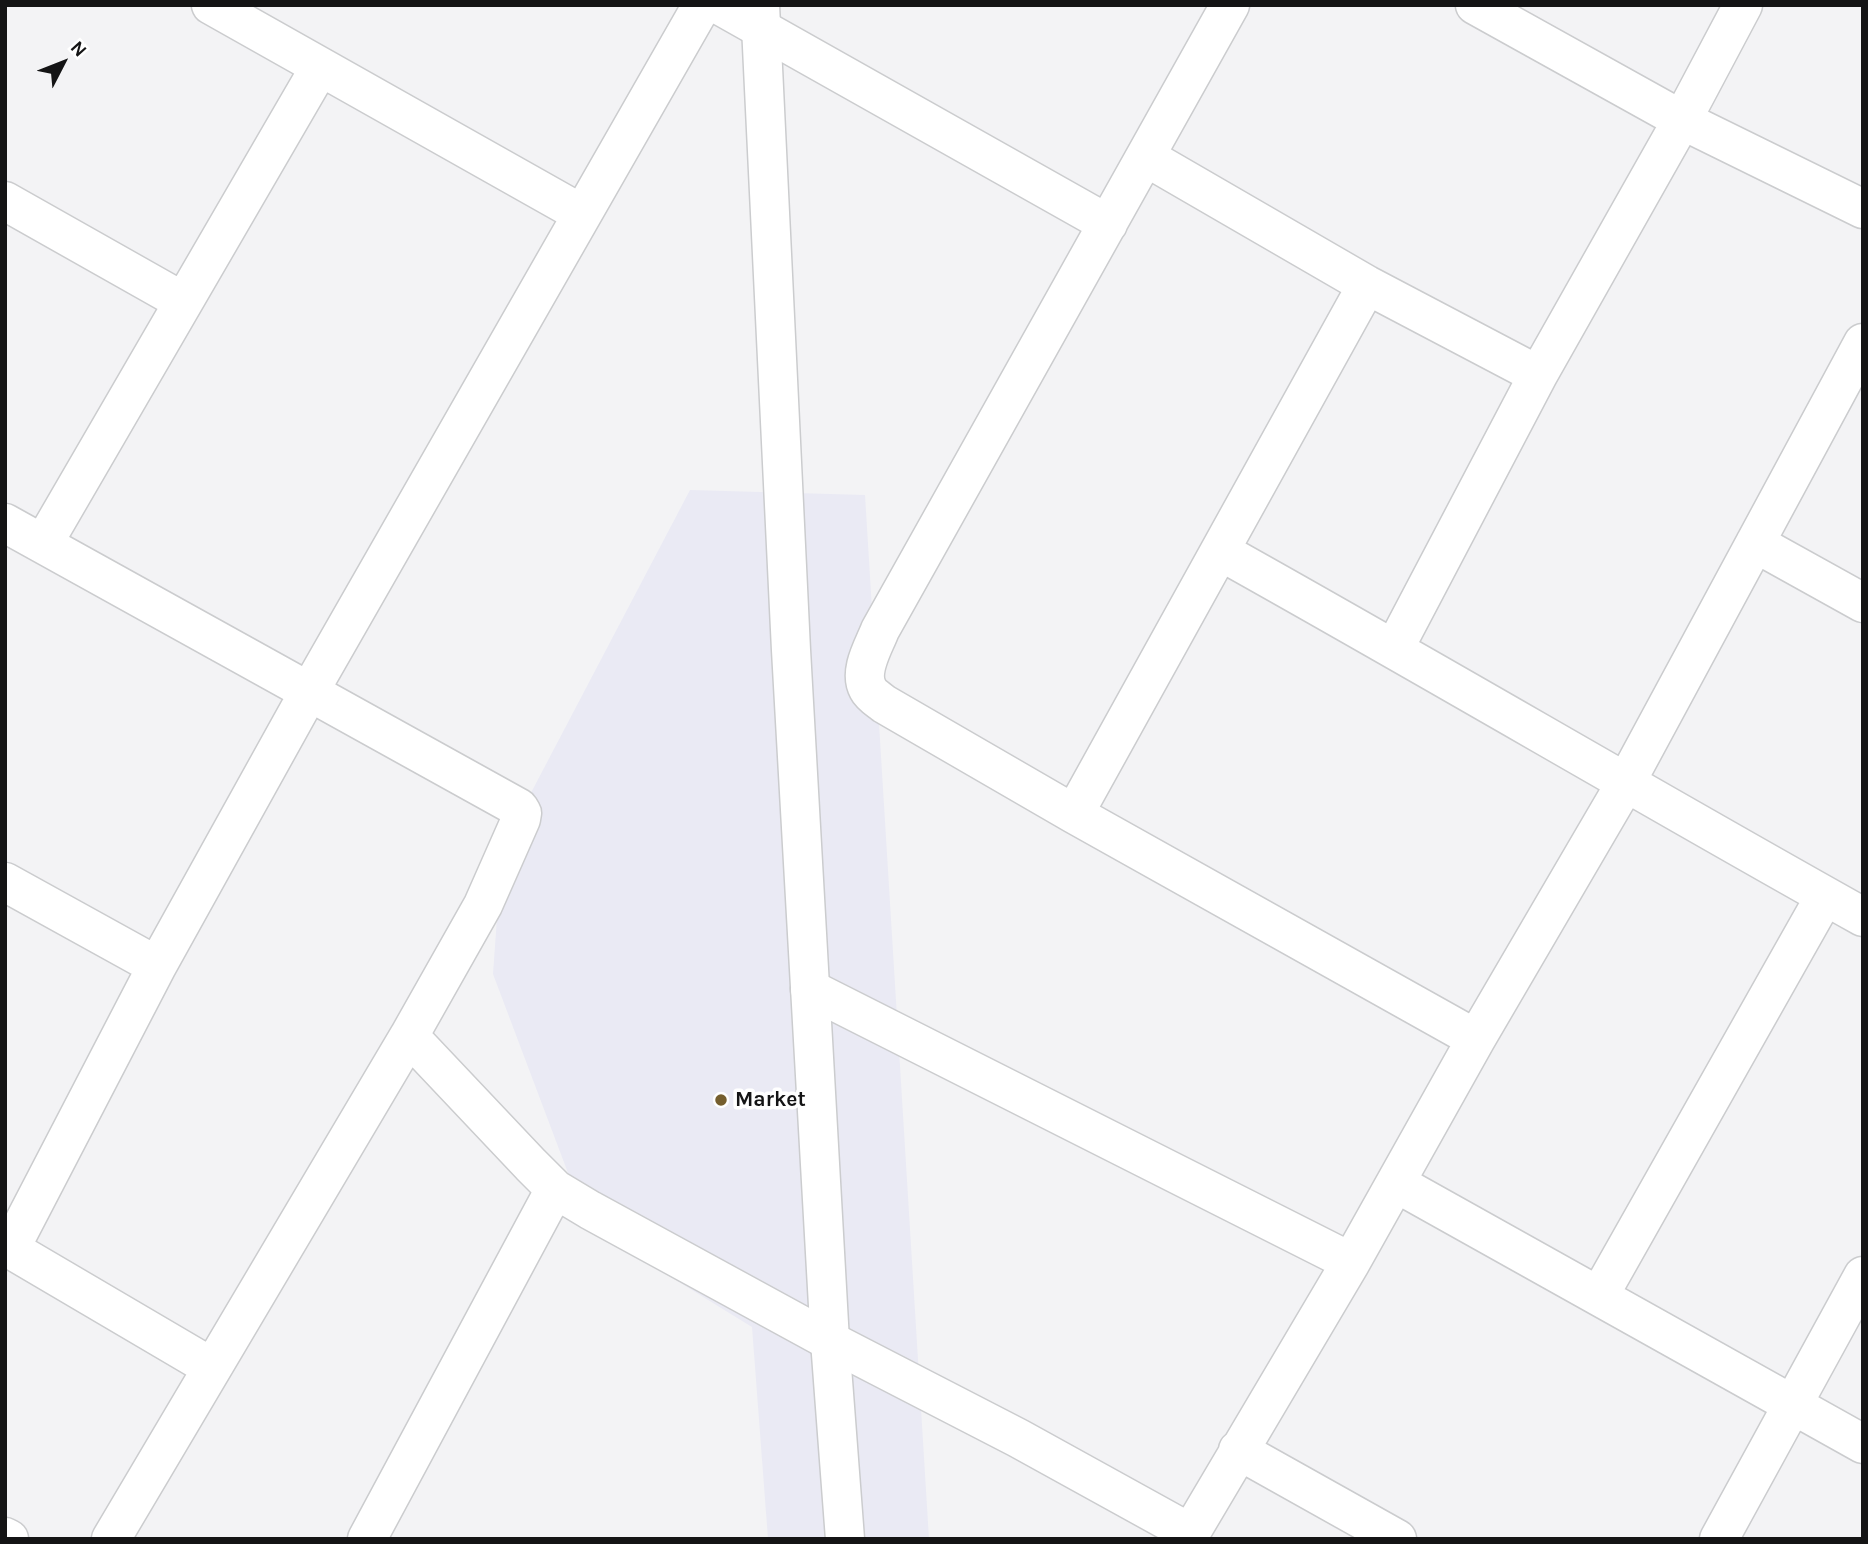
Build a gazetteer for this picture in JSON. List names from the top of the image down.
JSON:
{
  "places": ["Market"],
  "north": "top right"
}
